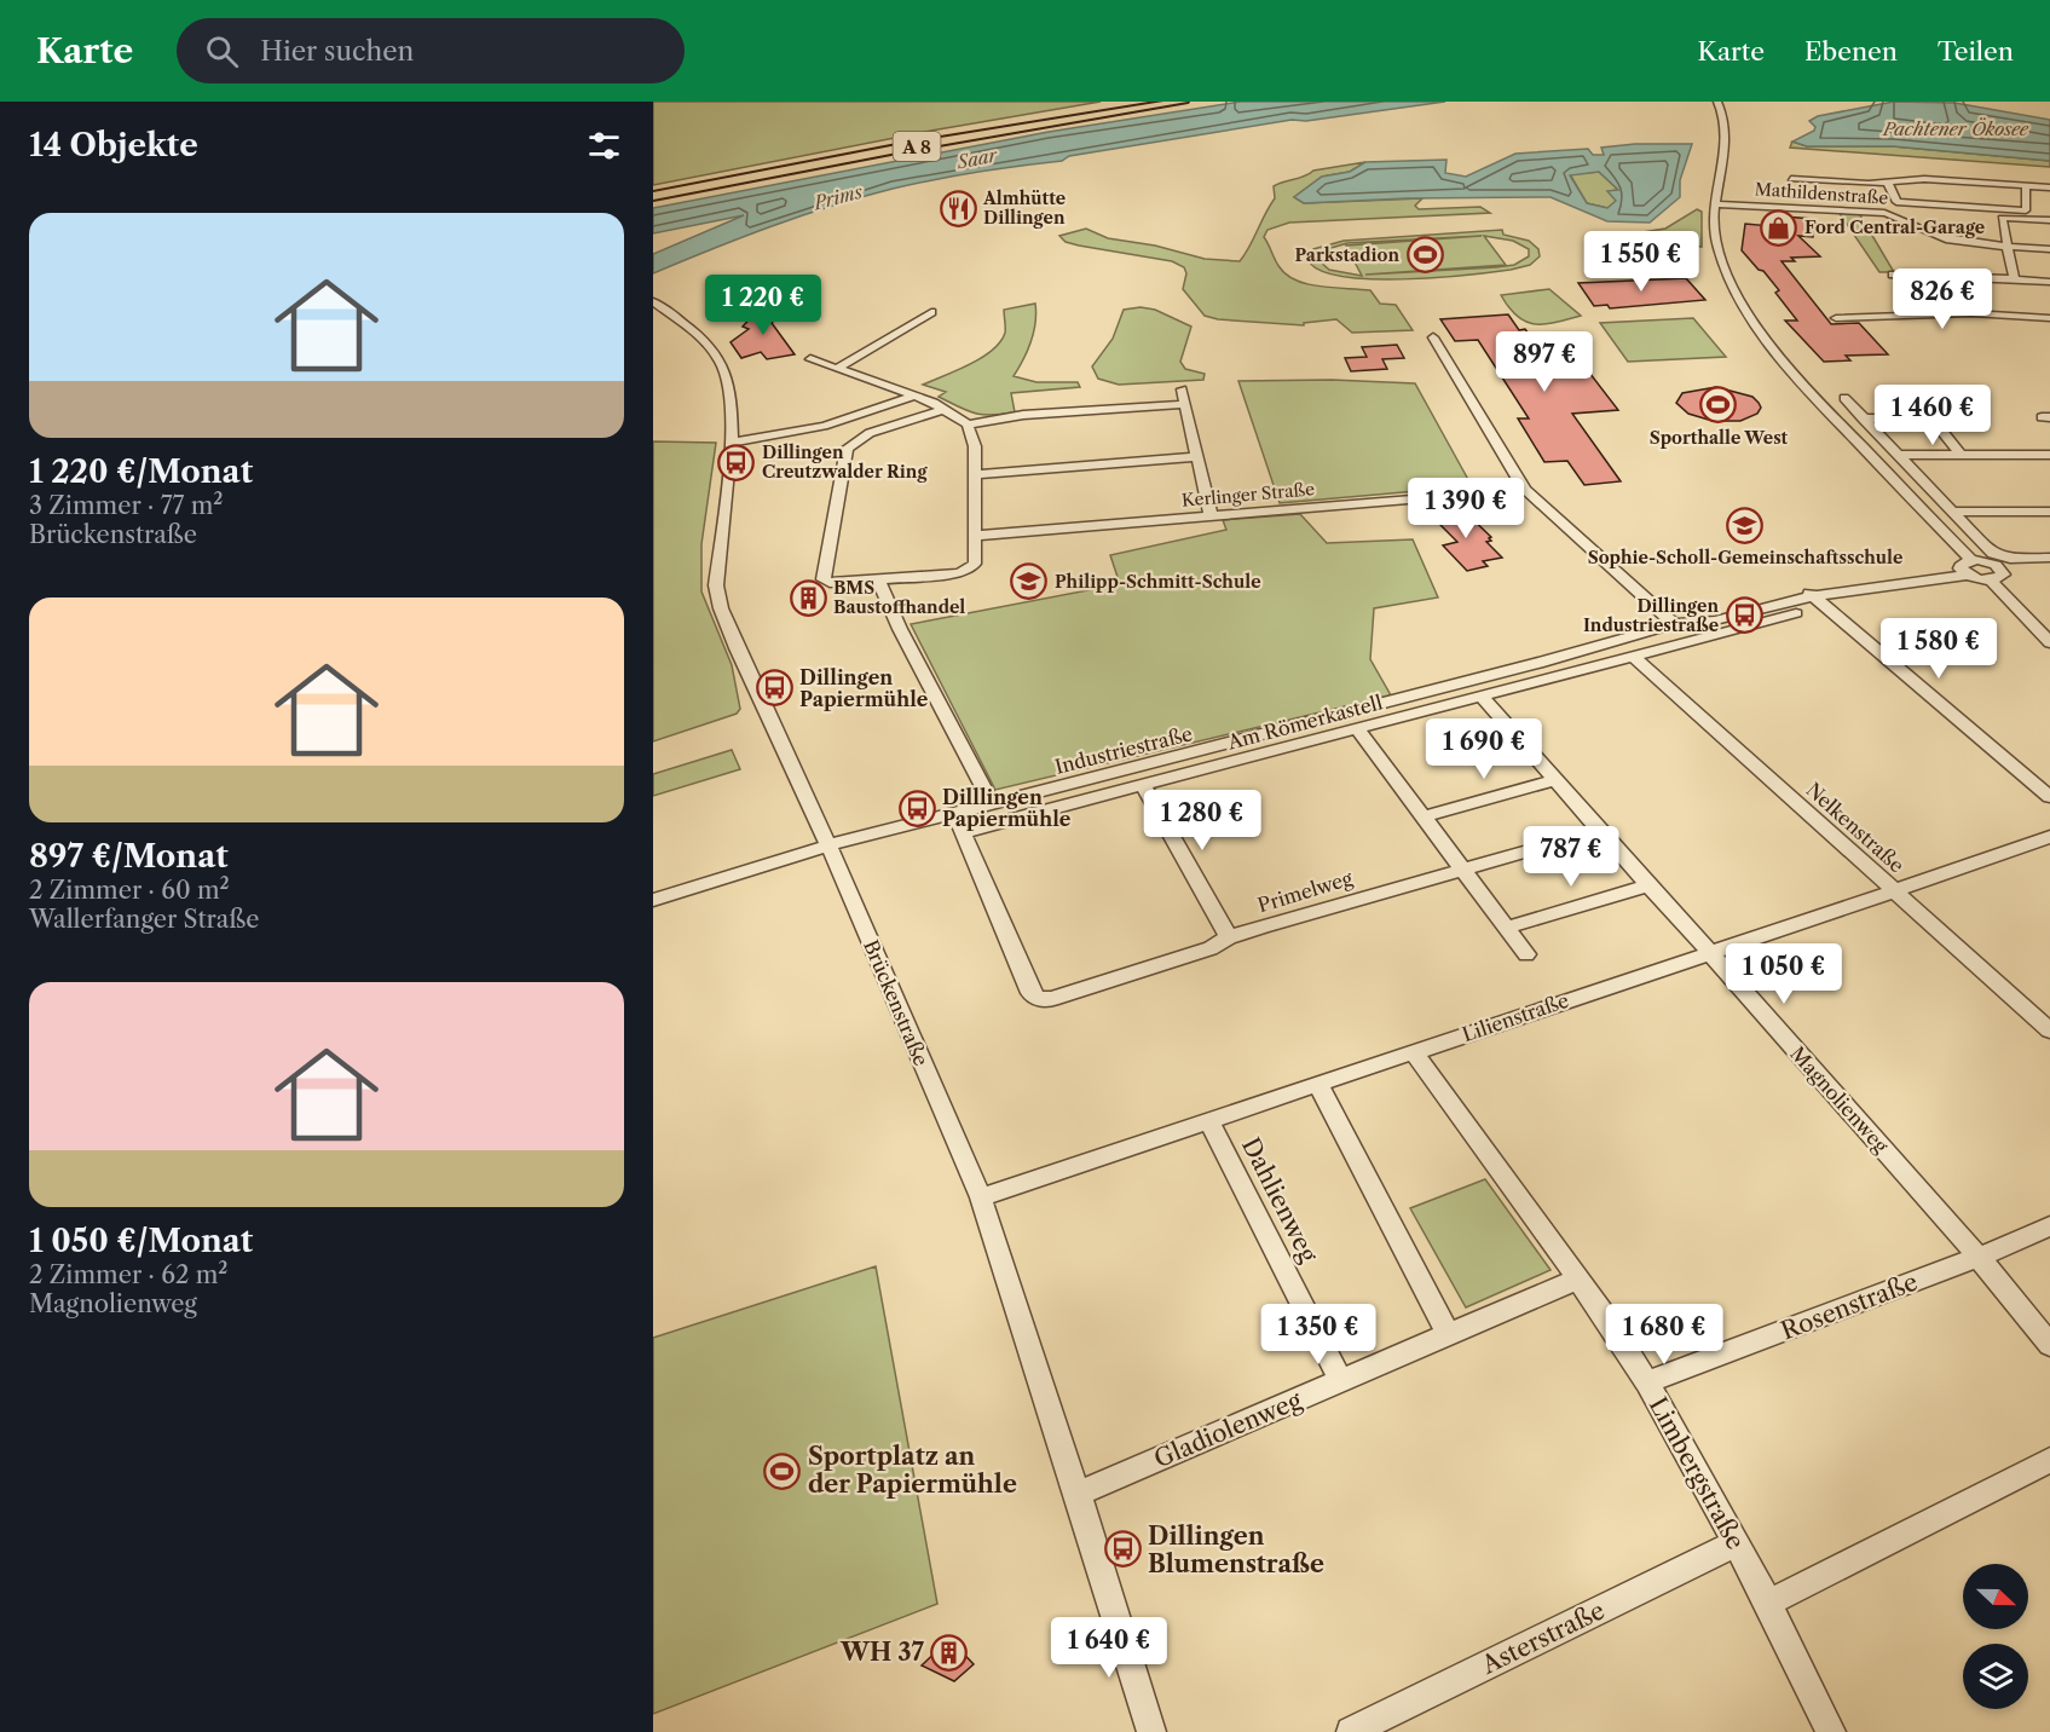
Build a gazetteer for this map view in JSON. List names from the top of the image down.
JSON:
{
  "streets": {
    "highway": ["A 8"],
    "street": [
      "Mathildenstraße",
      "Kerlinger Straße",
      "Am Römerkastell",
      "Industriestraße",
      "Nelkenstraße",
      "Primelweg",
      "Brückenstraße",
      "Lilienstraße",
      "Magnolienweg",
      "Dahlienweg",
      "Rosenstraße",
      "Gladiolenweg",
      "Limbergstraße",
      "Asterstraße"
    ]
  },
  "crossings": [
    ["Am Römerkastell", "Industriestraße"],
    ["Am Römerkastell", "Nelkenstraße"],
    ["Am Römerkastell", "Primelweg"],
    ["Am Römerkastell", "Magnolienweg"],
    ["Industriestraße", "Brückenstraße"],
    ["Nelkenstraße", "Lilienstraße"],
    ["Primelweg", "Magnolienweg"],
    ["Brückenstraße", "Lilienstraße"],
    ["Brückenstraße", "Gladiolenweg"],
    ["Lilienstraße", "Magnolienweg"],
    ["Lilienstraße", "Dahlienweg"],
    ["Lilienstraße", "Limbergstraße"],
    ["Magnolienweg", "Rosenstraße"],
    ["Dahlienweg", "Gladiolenweg"],
    ["Rosenstraße", "Limbergstraße"],
    ["Gladiolenweg", "Limbergstraße"],
    ["Limbergstraße", "Asterstraße"]
  ],
  "water": ["Pachtener Ökosee", "Saar", "Prims"],
  "places": {
    "restaurant": ["Almhütte Dillingen"],
    "shop": ["Ford Central-Garage"],
    "sports": ["Parkstadion", "Sporthalle West", "Sportplatz an der Papiermühle"],
    "bus stop": [
      "Dillingen Creutzwalder Ring",
      "Dillingen Industriestraße",
      "Dillingen Papiermühle",
      "Dilllingen Papiermühle",
      "Dillingen Blumenstraße"
    ],
    "school or university": ["Sophie-Scholl-Gemeinschaftsschule", "Philipp-Schmitt-Schule"],
    "building": ["BMS Baustoffhandel", "WH 37"]
  },
  "north": "right",
  "page": {
    "header": "Karte",
    "search": "Hier suchen",
    "nav": ["Karte", "Ebenen", "Teilen"],
    "heading": "14 Objekte",
    "list": [
      {
        "name": "1 220 €/Monat",
        "note": "3 Zimmer · 77 m² · Brückenstraße"
      },
      {
        "name": "897 €/Monat",
        "note": "2 Zimmer · 60 m² · Wallerfanger Straße"
      },
      {
        "name": "1 050 €/Monat",
        "note": "2 Zimmer · 62 m² · Magnolienweg"
      }
    ],
    "price": [
      "1 550 €",
      "826 €",
      "1 220 €",
      "897 €",
      "1 460 €",
      "1 390 €",
      "1 580 €",
      "1 690 €",
      "1 280 €",
      "787 €",
      "1 050 €",
      "1 350 €",
      "1 680 €",
      "1 640 €"
    ]
  }
}
